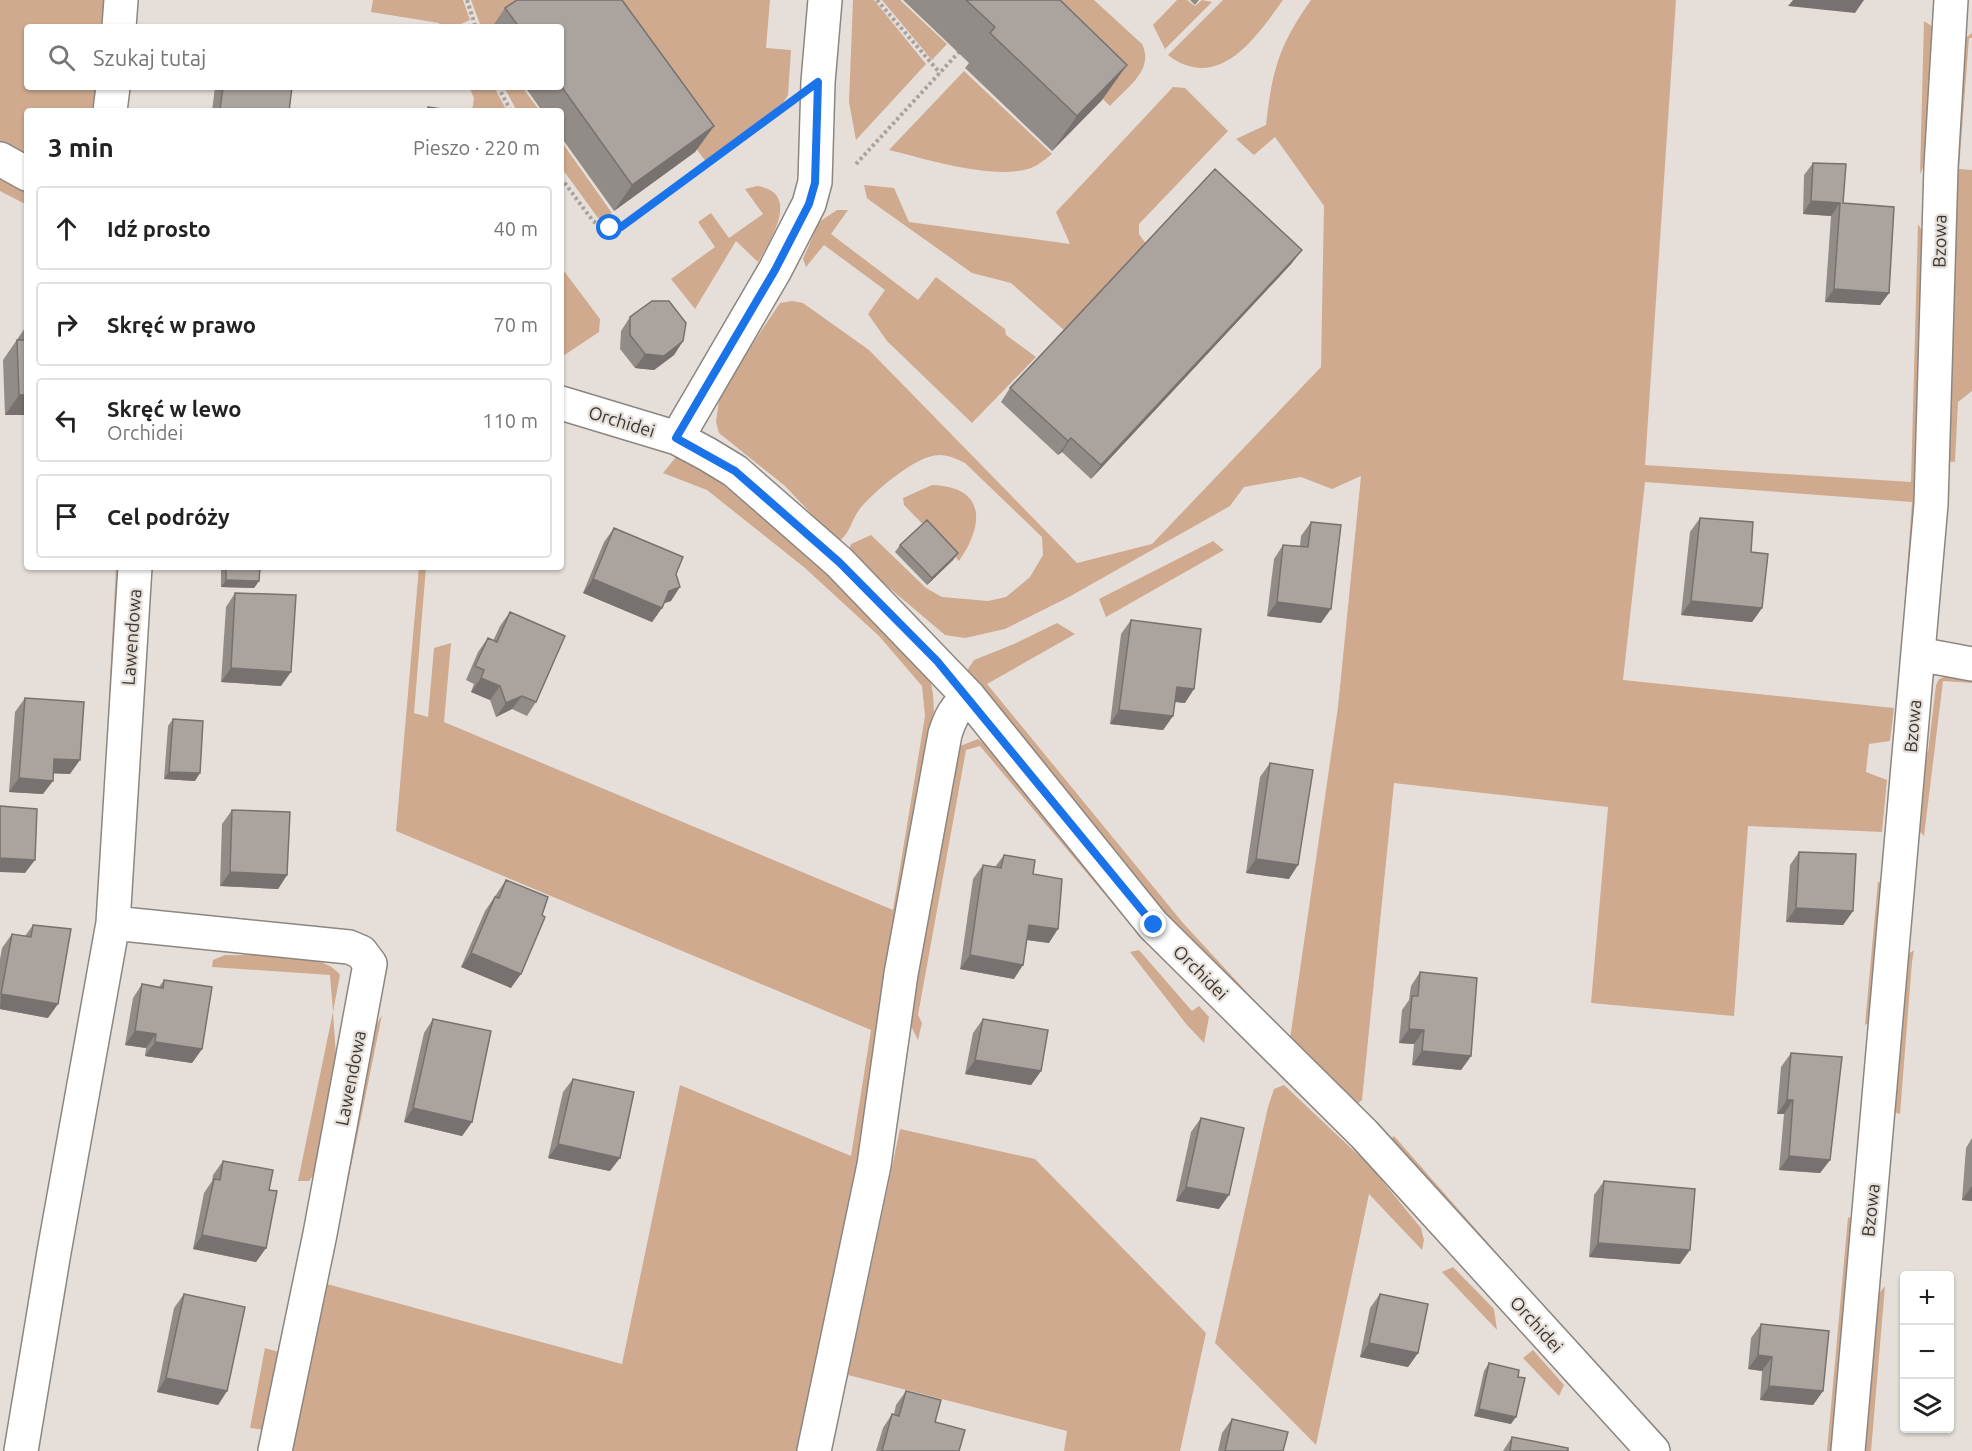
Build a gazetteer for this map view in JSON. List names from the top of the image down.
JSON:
{
  "streets": {
    "street": ["Bzowa", "Orchidei", "Lawendowa"]
  },
  "page": {
    "search": "Szukaj tutaj",
    "heading": ["3 min", "Pieszo · 220 m"],
    "list": [
      ["Idź prosto", "40 m"],
      ["Skręć w prawo", "70 m"],
      ["Skręć w lewo", "Orchidei", "110 m"],
      "Cel podróży"
    ],
    "map_buttons": ["+", "−"]
  }
}
